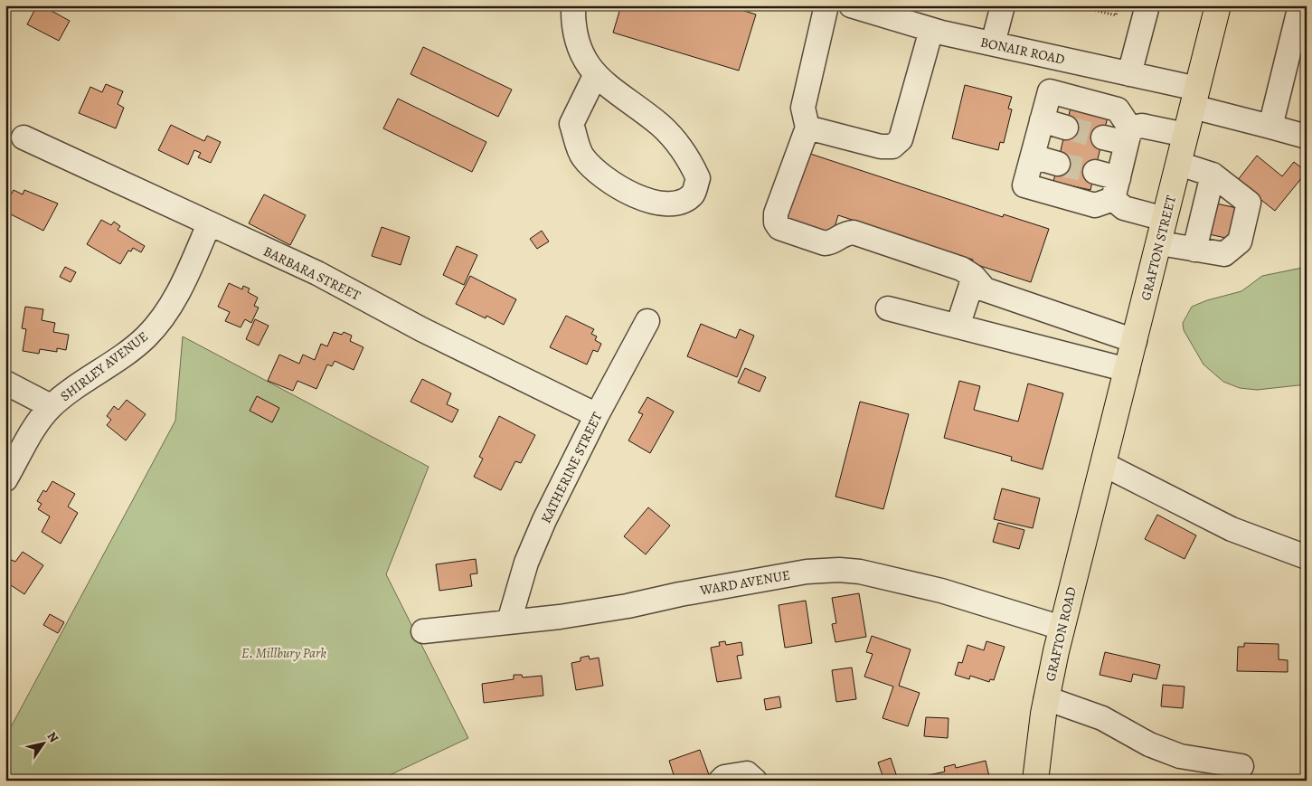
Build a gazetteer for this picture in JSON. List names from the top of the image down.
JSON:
{
  "streets": {
    "highway": ["GRAFTON STREET", "GRAFTON ROAD"],
    "street": [
      "BONAIR ROAD",
      "BARBARA STREET",
      "SHIRLEY AVENUE",
      "KATHERINE STREET",
      "WARD AVENUE"
    ]
  },
  "crossings": [
    ["BONAIR ROAD", "GRAFTON STREET"],
    ["GRAFTON STREET", "GRAFTON ROAD"],
    ["BARBARA STREET", "SHIRLEY AVENUE"],
    ["BARBARA STREET", "KATHERINE STREET"],
    ["KATHERINE STREET", "WARD AVENUE"],
    ["WARD AVENUE", "GRAFTON ROAD"]
  ],
  "parks": ["E. Millbury Park"],
  "north": "top right"
}
